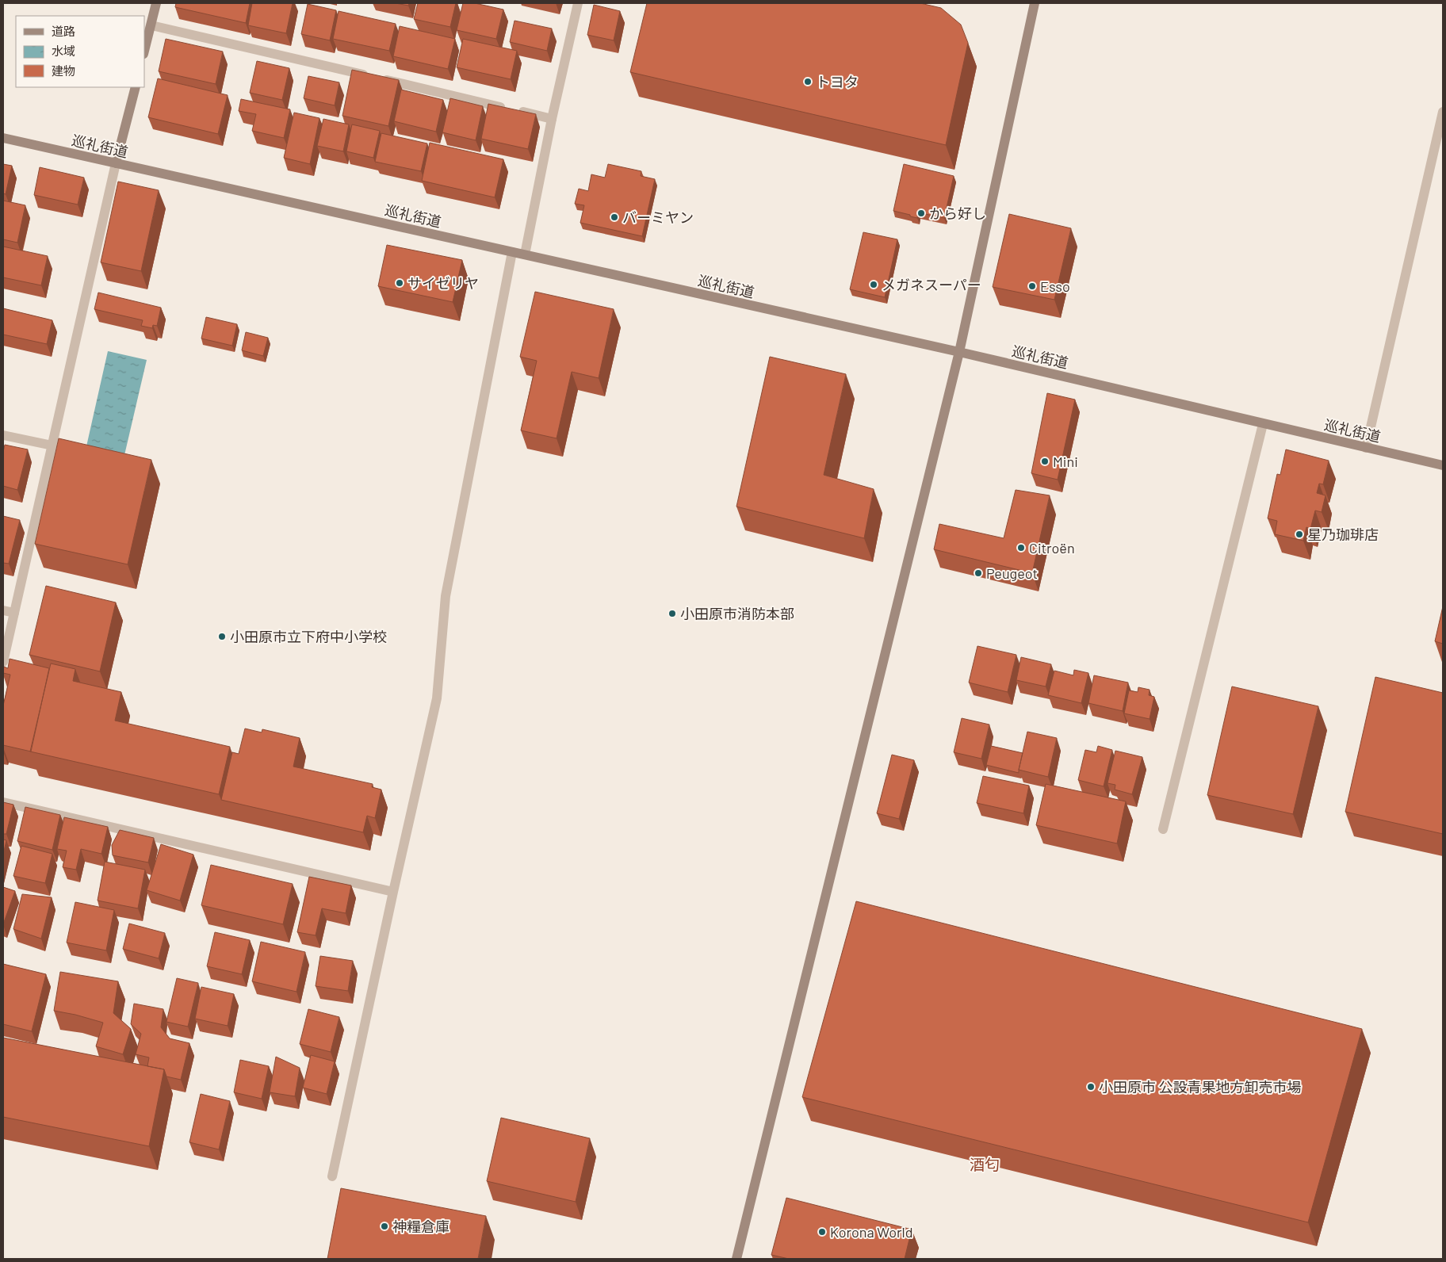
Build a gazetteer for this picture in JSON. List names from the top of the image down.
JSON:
{
  "streets": {
    "street": ["巡礼街道"]
  },
  "districts": ["酒匂"],
  "places": [
    "トヨタ",
    "から好し",
    "バーミヤン",
    "サイゼリヤ",
    "メガネスーパー",
    "Esso",
    "Mini",
    "星乃珈琲店",
    "Citroën",
    "Peugeot",
    "小田原市消防本部",
    "小田原市立下府中小学校",
    "小田原市 公設青果地方卸売市場",
    "神糧倉庫",
    "Korona World"
  ],
  "legend": ["道路", "水域", "建物"]
}
